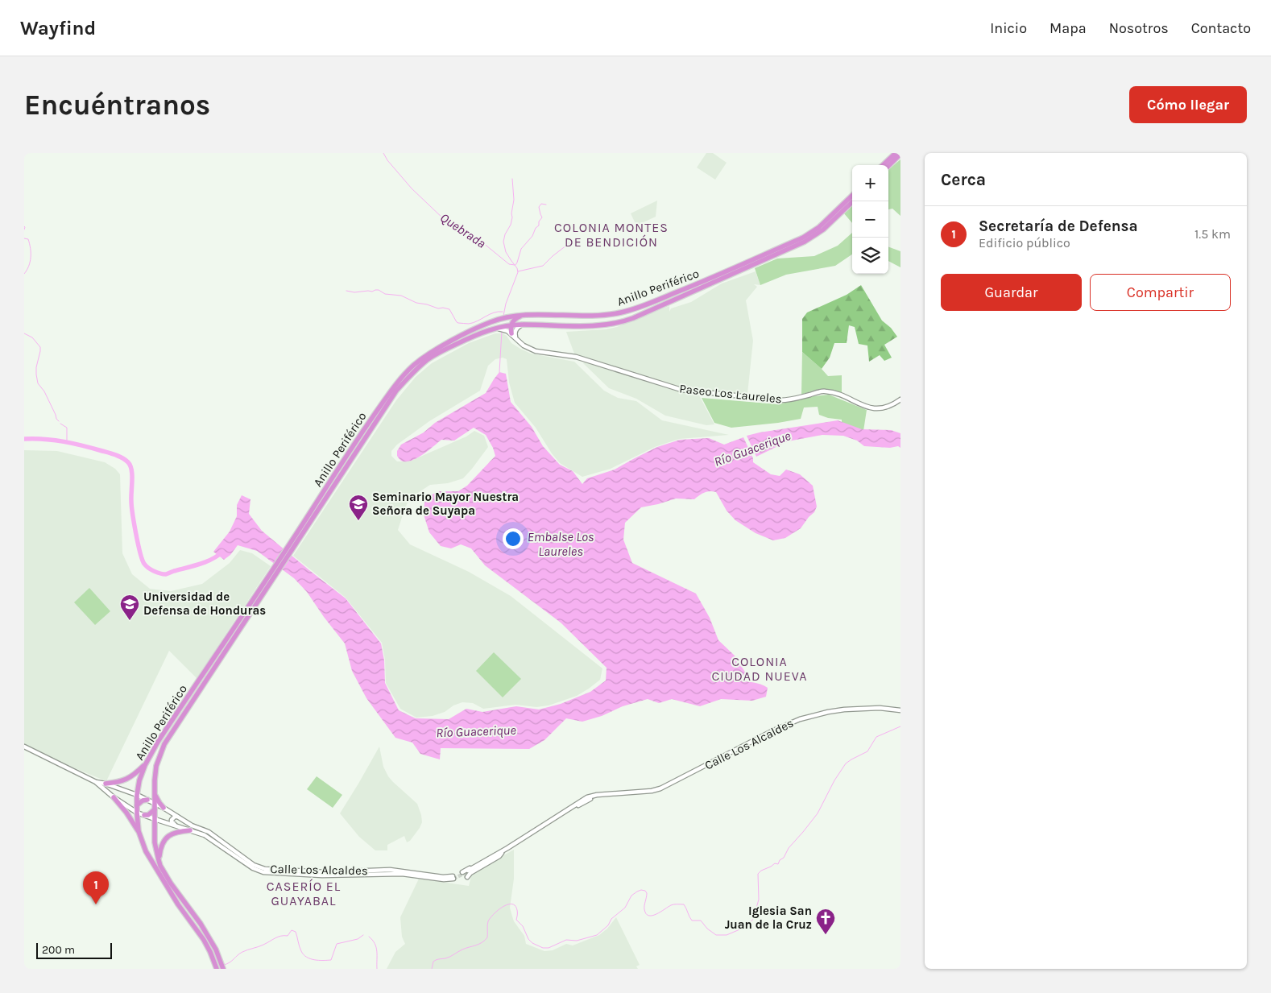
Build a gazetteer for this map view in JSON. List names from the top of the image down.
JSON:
{
  "streets": {
    "highway": ["Anillo Periférico"],
    "main road": ["Paseo Los Laureles", "Calle Los Alcaldes"]
  },
  "crossings": [
    ["Anillo Periférico", "Calle Los Alcaldes"]
  ],
  "districts": ["COLONIA MONTES DE BENDICIÓN", "COLONIA CIUDAD NUEVA", "CASERÍO EL GUAYABAL"],
  "water": ["Quebrada", "Río Guacerique", "Embalse Los Laureles"],
  "places": {
    "school or university": ["Seminario Mayor Nuestra Señora de Suyapa", "Universidad de Defensa de Honduras"],
    "church": ["Iglesia San Juan de la Cruz"]
  },
  "scale_bar": "200 m",
  "page": {
    "header": "Wayfind",
    "nav": [
      "Inicio",
      "Mapa",
      "Nosotros",
      "Contacto"
    ],
    "buttons": [
      "Cómo llegar",
      ["Guardar", "Compartir"]
    ],
    "title": "Encuéntranos",
    "heading": "Cerca",
    "map_buttons": ["+", "−"],
    "list": [
      {
        "mark": "1",
        "name": "Secretaría de Defensa",
        "note": "Edificio público",
        "value": "1.5 km"
      }
    ],
    "pins": "1",
    "scale": "200 m"
  }
}
